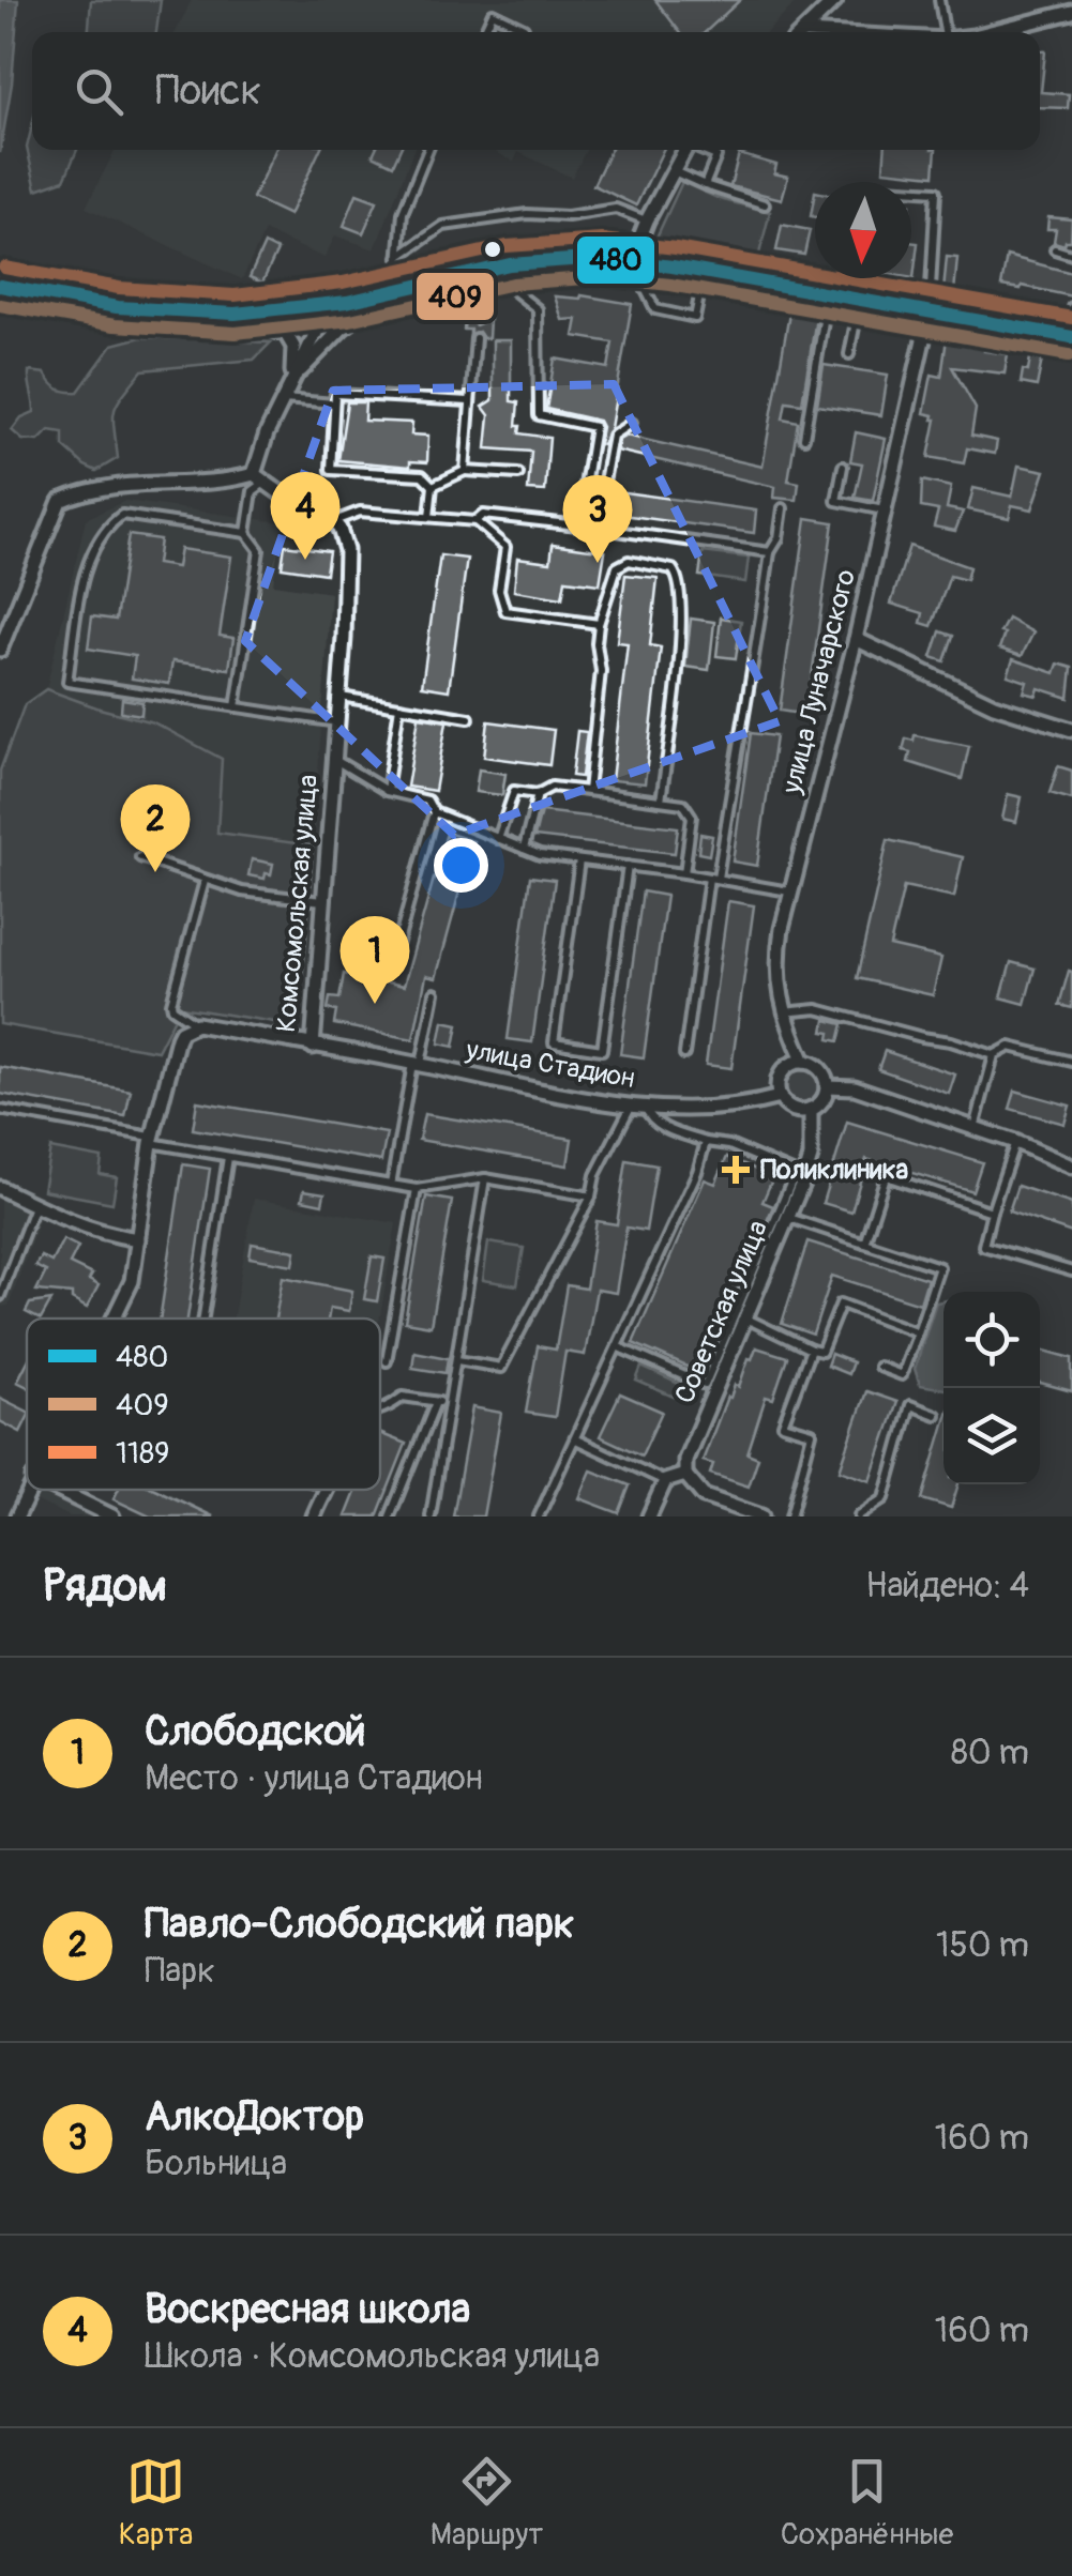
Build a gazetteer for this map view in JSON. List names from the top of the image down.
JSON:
{
  "streets": {
    "street": [
      "улица Луначарского",
      "Комсомольская улица",
      "улица Стадион",
      "Советская улица"
    ]
  },
  "crossings": [
    ["улица Луначарского", "улица Стадион"],
    ["улица Луначарского", "Советская улица"],
    ["Комсомольская улица", "улица Стадион"],
    ["улица Стадион", "Советская улица"]
  ],
  "places": {
    "health": ["Поликлиника"]
  },
  "lines": ["transit line 1189", "transit line 480", "transit line 409"],
  "legend": ["480", "409", "1189"],
  "north": "bottom",
  "page": {
    "search": "Поиск",
    "pins": [
      "4",
      "3",
      "2",
      "1"
    ],
    "heading": ["Рядом", "Найдено: 4"],
    "list": [
      {
        "mark": "1",
        "name": "Слободской",
        "note": "Место · улица Стадион",
        "value": "80 m"
      },
      {
        "mark": "2",
        "name": "Павло-Слободский парк",
        "note": "Парк",
        "value": "150 m"
      },
      {
        "mark": "3",
        "name": "АлкоДоктор",
        "note": "Больница",
        "value": "160 m"
      },
      {
        "mark": "4",
        "name": "Воскресная школа",
        "note": "Школа · Комсомольская улица",
        "value": "160 m"
      }
    ],
    "nav": ["Карта", "Маршрут", "Сохранённые"]
  }
}
